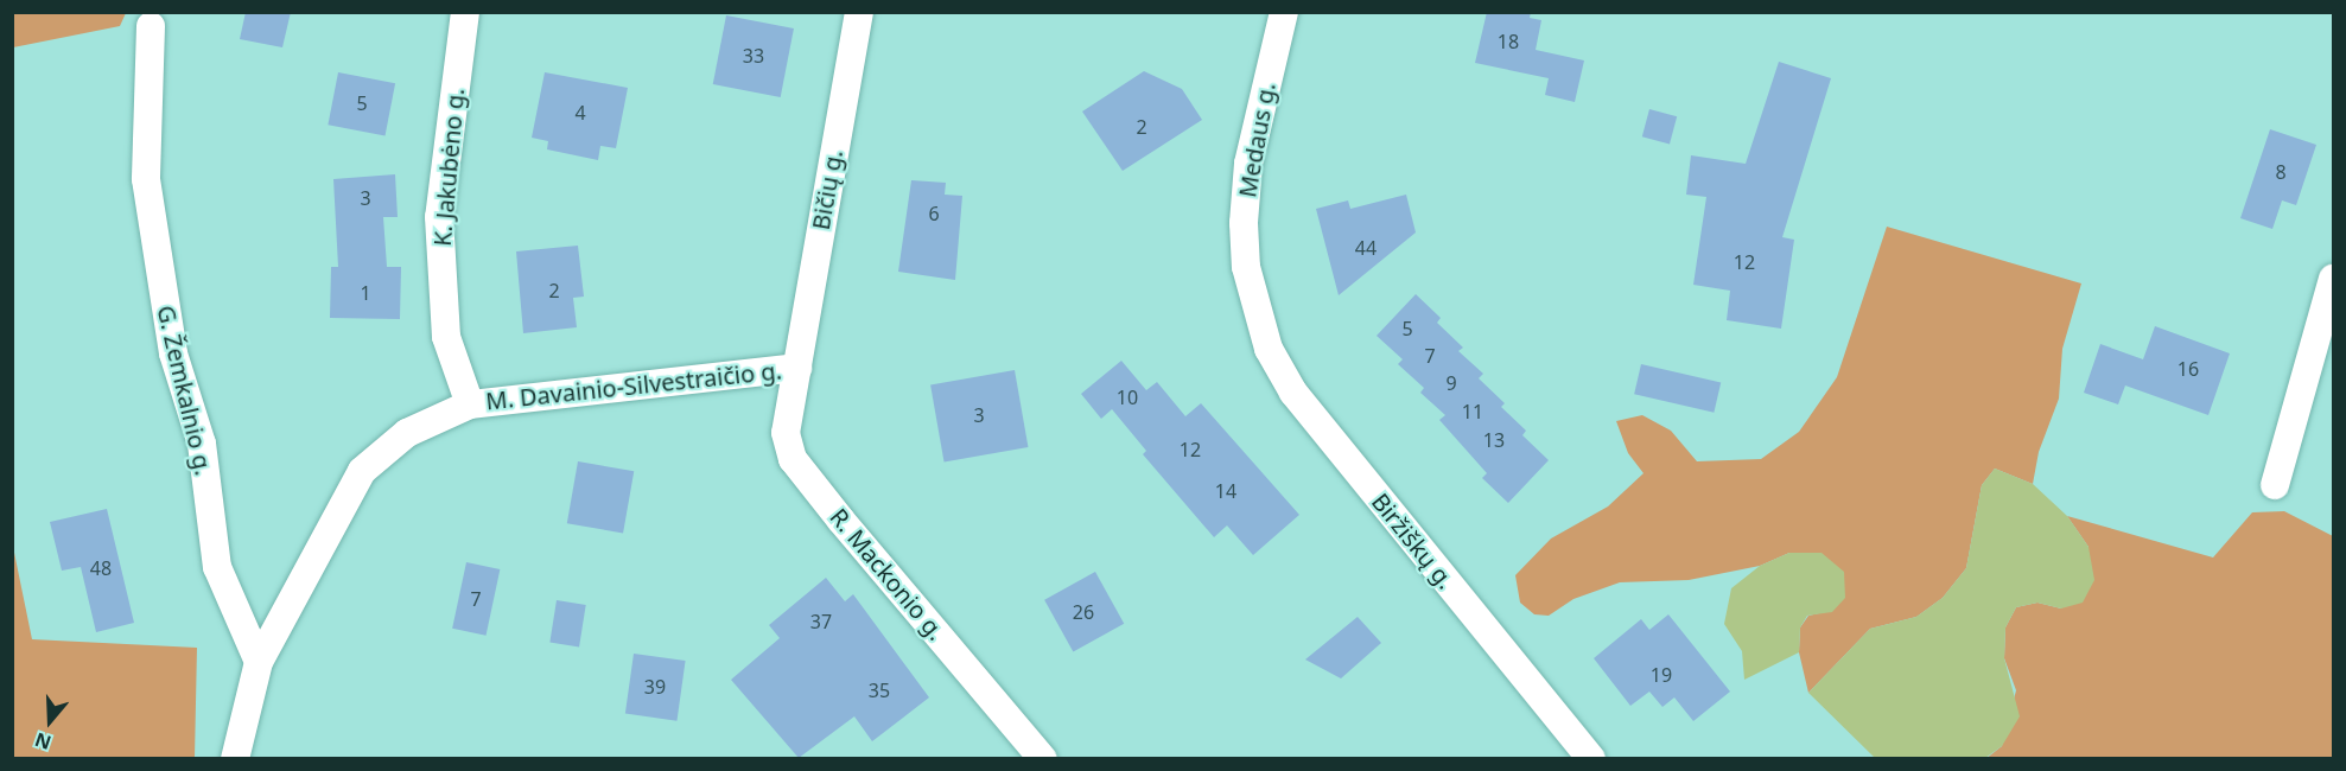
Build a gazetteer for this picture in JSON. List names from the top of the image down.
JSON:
{
  "streets": {
    "street": [
      "Medaus g.",
      "K. Jakubėno g.",
      "Bičių g.",
      "M. Davainio-Silvestraičio g.",
      "G. Žemkalnio g.",
      "Biržiškų g.",
      "R. Mackonio g."
    ]
  },
  "crossings": [
    ["Medaus g.", "Biržiškų g."],
    ["K. Jakubėno g.", "M. Davainio-Silvestraičio g."],
    ["Bičių g.", "M. Davainio-Silvestraičio g."],
    ["Bičių g.", "R. Mackonio g."],
    ["M. Davainio-Silvestraičio g.", "R. Mackonio g."]
  ],
  "house_numbers": [
    "18",
    "33",
    "5",
    "4",
    "2",
    "8",
    "3",
    "6",
    "44",
    "12",
    "2",
    "1",
    "5",
    "7",
    "16",
    "9",
    "10",
    "11",
    "3",
    "13",
    "12",
    "14",
    "48",
    "7",
    "26",
    "37",
    "19",
    "39",
    "35"
  ],
  "north": "bottom"
}
